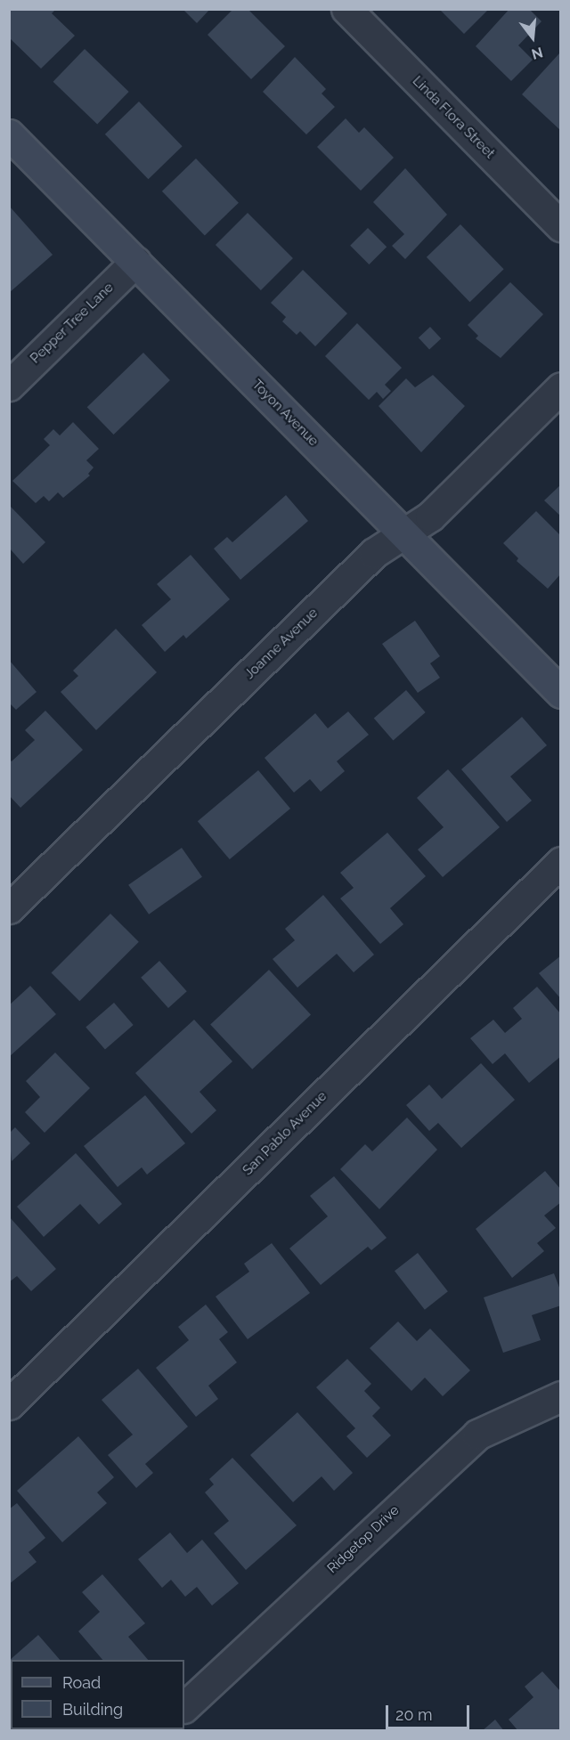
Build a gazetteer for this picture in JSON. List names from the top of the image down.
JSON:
{
  "streets": {
    "street": [
      "Linda Flora Street",
      "Pepper Tree Lane",
      "Toyon Avenue",
      "Joanne Avenue",
      "San Pablo Avenue",
      "Ridgetop Drive"
    ]
  },
  "crossings": [
    ["Pepper Tree Lane", "Toyon Avenue"],
    ["Toyon Avenue", "Joanne Avenue"]
  ],
  "legend": ["Road", "Building"],
  "scale_bar": "20 m",
  "north": "bottom"
}
